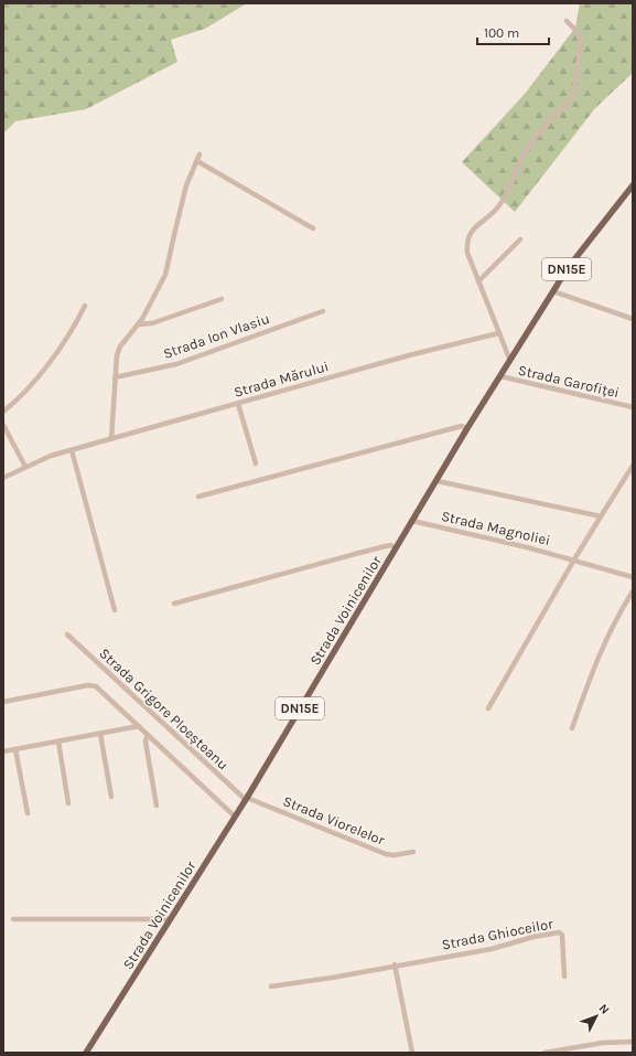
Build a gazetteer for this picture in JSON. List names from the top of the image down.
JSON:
{
  "streets": {
    "main road": ["DN15E", "Strada Voinicenilor"],
    "street": [
      "Strada Ion Vlasiu",
      "Strada Mărului",
      "Strada Garofiței",
      "Strada Magnoliei",
      "Strada Grigore Ploeșteanu",
      "Strada Viorelelor",
      "Strada Ghioceilor"
    ]
  },
  "crossings": [
    ["Strada Garofiței", "Strada Voinicenilor"],
    ["Strada Magnoliei", "Strada Voinicenilor"],
    ["Strada Voinicenilor", "Strada Grigore Ploeșteanu"],
    ["Strada Voinicenilor", "Strada Viorelelor"],
    ["Strada Grigore Ploeșteanu", "Strada Viorelelor"]
  ],
  "scale_bar": "100 m",
  "north": "top right"
}
